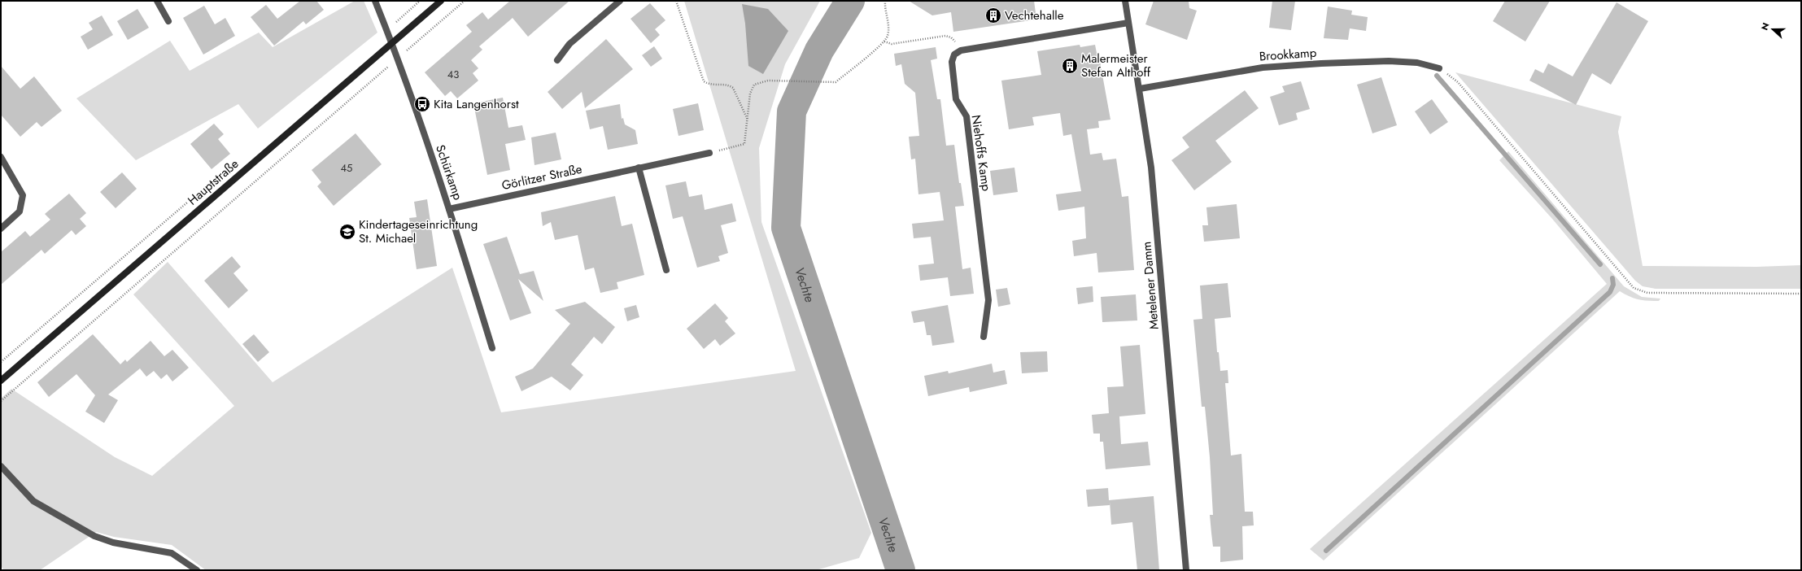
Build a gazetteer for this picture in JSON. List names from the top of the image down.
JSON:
{
  "streets": {
    "main road": ["Hauptstraße"],
    "street": [
      "Brookkamp",
      "Niehoffs Kamp",
      "Schürkamp",
      "Görlitzer Straße",
      "Metelener Damm"
    ]
  },
  "crossings": [
    ["Brookkamp", "Metelener Damm"],
    ["Niehoffs Kamp", "Metelener Damm"],
    ["Schürkamp", "Görlitzer Straße"],
    ["Schürkamp", "Hauptstraße"]
  ],
  "water": ["Vechte"],
  "places": {
    "building": ["Vechtehalle", "Malermeister Stefan Althoff"],
    "bus stop": ["Kita Langenhorst"],
    "school or university": ["Kindertageseinrichtung St. Michael"]
  },
  "house_numbers": ["43", "45"],
  "north": "left"
}
